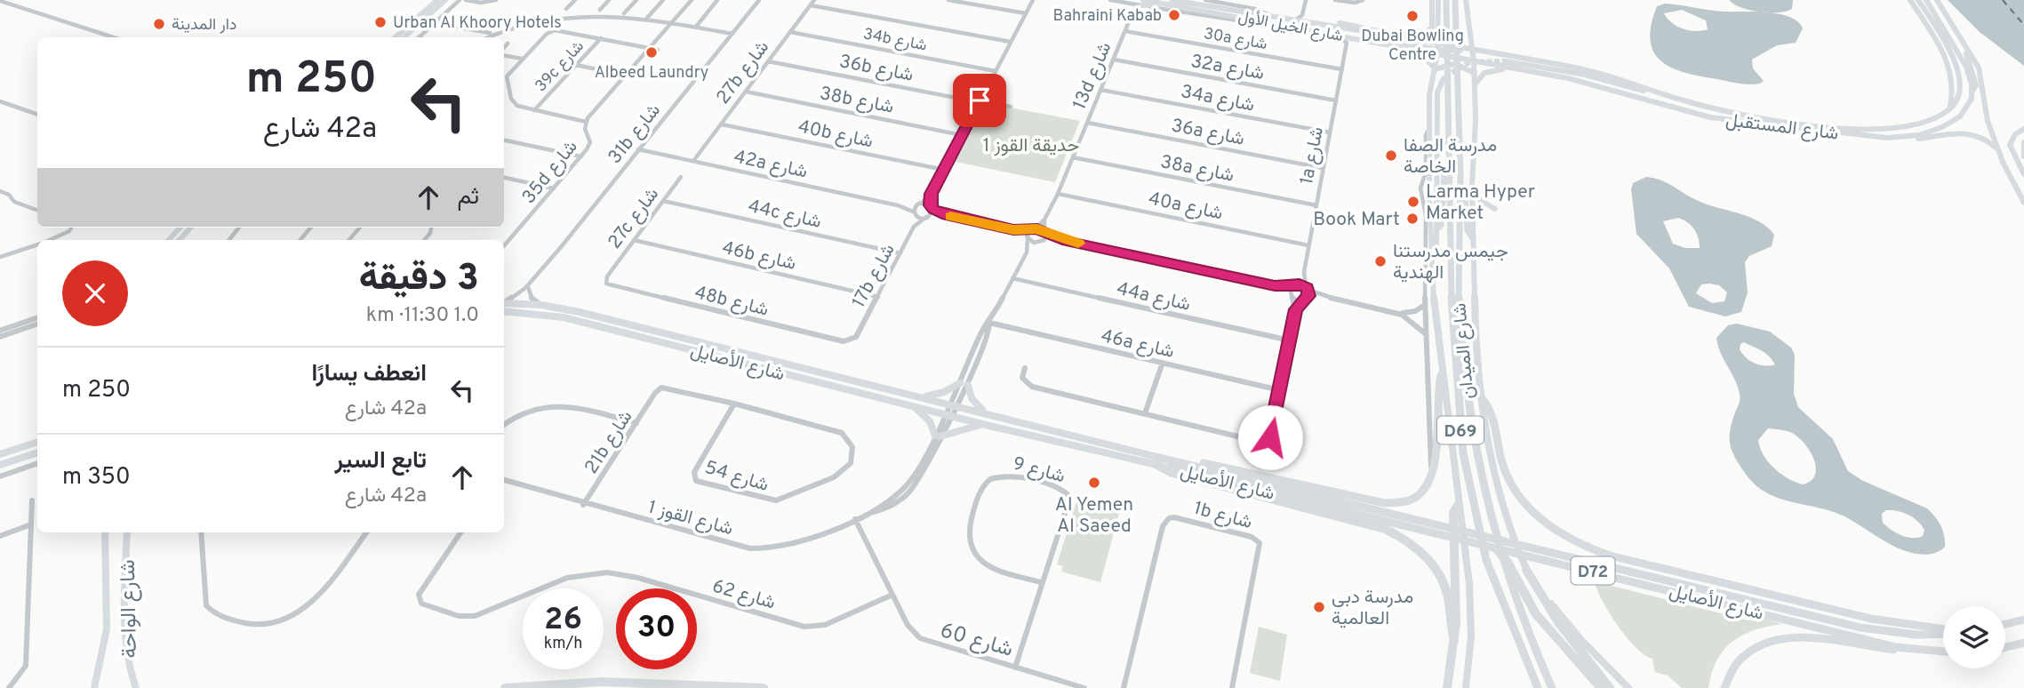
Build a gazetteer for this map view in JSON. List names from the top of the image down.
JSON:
{
  "streets": {
    "main road": [
      "شارع الخيل الأول",
      "شارع المستقبل",
      "شارع الميدان",
      "شارع الأصايل",
      "D69",
      "D72",
      "شارع الواحة"
    ],
    "street": [
      "30a شارع",
      "34b شارع",
      "39c شارع",
      "32a شارع",
      "36b شارع",
      "27b شارع",
      "13d شارع",
      "34a شارع",
      "38b شارع",
      "36a شارع",
      "31b شارع",
      "40b شارع",
      "1a شارع",
      "42a شارع",
      "38a شارع",
      "35d شارع",
      "40a شارع",
      "44c شارع",
      "27c شارع",
      "46b شارع",
      "17b شارع",
      "44a شارع",
      "48b شارع",
      "46a شارع",
      "21b شارع",
      "شارع 9",
      "شارع 54",
      "1b شارع",
      "شارع القوز 1",
      "شارع 62",
      "شارع 60"
    ]
  },
  "crossings": [
    ["شارع الخيل الأول", "شارع المستقبل"],
    ["30a شارع", "13d شارع"],
    ["30a شارع", "1a شارع"],
    ["34b شارع", "27b شارع"],
    ["32a شارع", "13d شارع"],
    ["32a شارع", "1a شارع"],
    ["36b شارع", "27b شارع"],
    ["27b شارع", "38b شارع"],
    ["27b شارع", "40b شارع"],
    ["27b شارع", "42a شارع"],
    ["13d شارع", "34a شارع"],
    ["13d شارع", "36a شارع"],
    ["13d شارع", "38a شارع"],
    ["13d شارع", "40a شارع"],
    ["13d شارع", "شارع القوز 1"],
    ["34a شارع", "1a شارع"],
    ["36a شارع", "1a شارع"],
    ["31b شارع", "42a شارع"],
    ["1a شارع", "38a شارع"],
    ["1a شارع", "40a شارع"],
    ["42a شارع", "17b شارع"],
    ["44c شارع", "27c شارع"],
    ["44c شارع", "17b شارع"],
    ["27c شارع", "46b شارع"],
    ["27c شارع", "48b شارع"],
    ["46b شارع", "17b شارع"],
    ["17b شارع", "48b شارع"],
    ["44a شارع", "شارع القوز 1"],
    ["46a شارع", "شارع القوز 1"],
    ["شارع الأصايل", "شارع القوز 1"],
    ["21b شارع", "شارع 54"],
    ["21b شارع", "شارع القوز 1"],
    ["شارع 9", "شارع 60"],
    ["شارع القوز 1", "شارع 60"],
    ["شارع 62", "شارع 60"]
  ],
  "parks": ["حديقة القوز 1"],
  "places": [
    "Bahraini Kabab",
    "Dubai Bowling Centre",
    "Urban Al Khoory Hotels",
    "دار المدينة",
    "Albeed Laundry",
    "مدرسة الصفا الخاصة",
    "Larma Hyper Market",
    "Book Mart",
    "جيمس مدرستنا الهندية",
    "Al Yemen Al Saeed",
    "مدرسة دبي العالمية"
  ],
  "page": {
    "turn": ["250 m", "42a شارع"],
    "then": "ثم",
    "heading": ["3 دقيقة", "1.0 km · 11:30"],
    "list": [
      {
        "name": "انعطف يسارًا",
        "note": "42a شارع",
        "value": "250 m"
      },
      {
        "name": "تابع السير",
        "note": "42a شارع",
        "value": "350 m"
      }
    ],
    "speed": "26 km/h",
    "limit": "30"
  }
}
